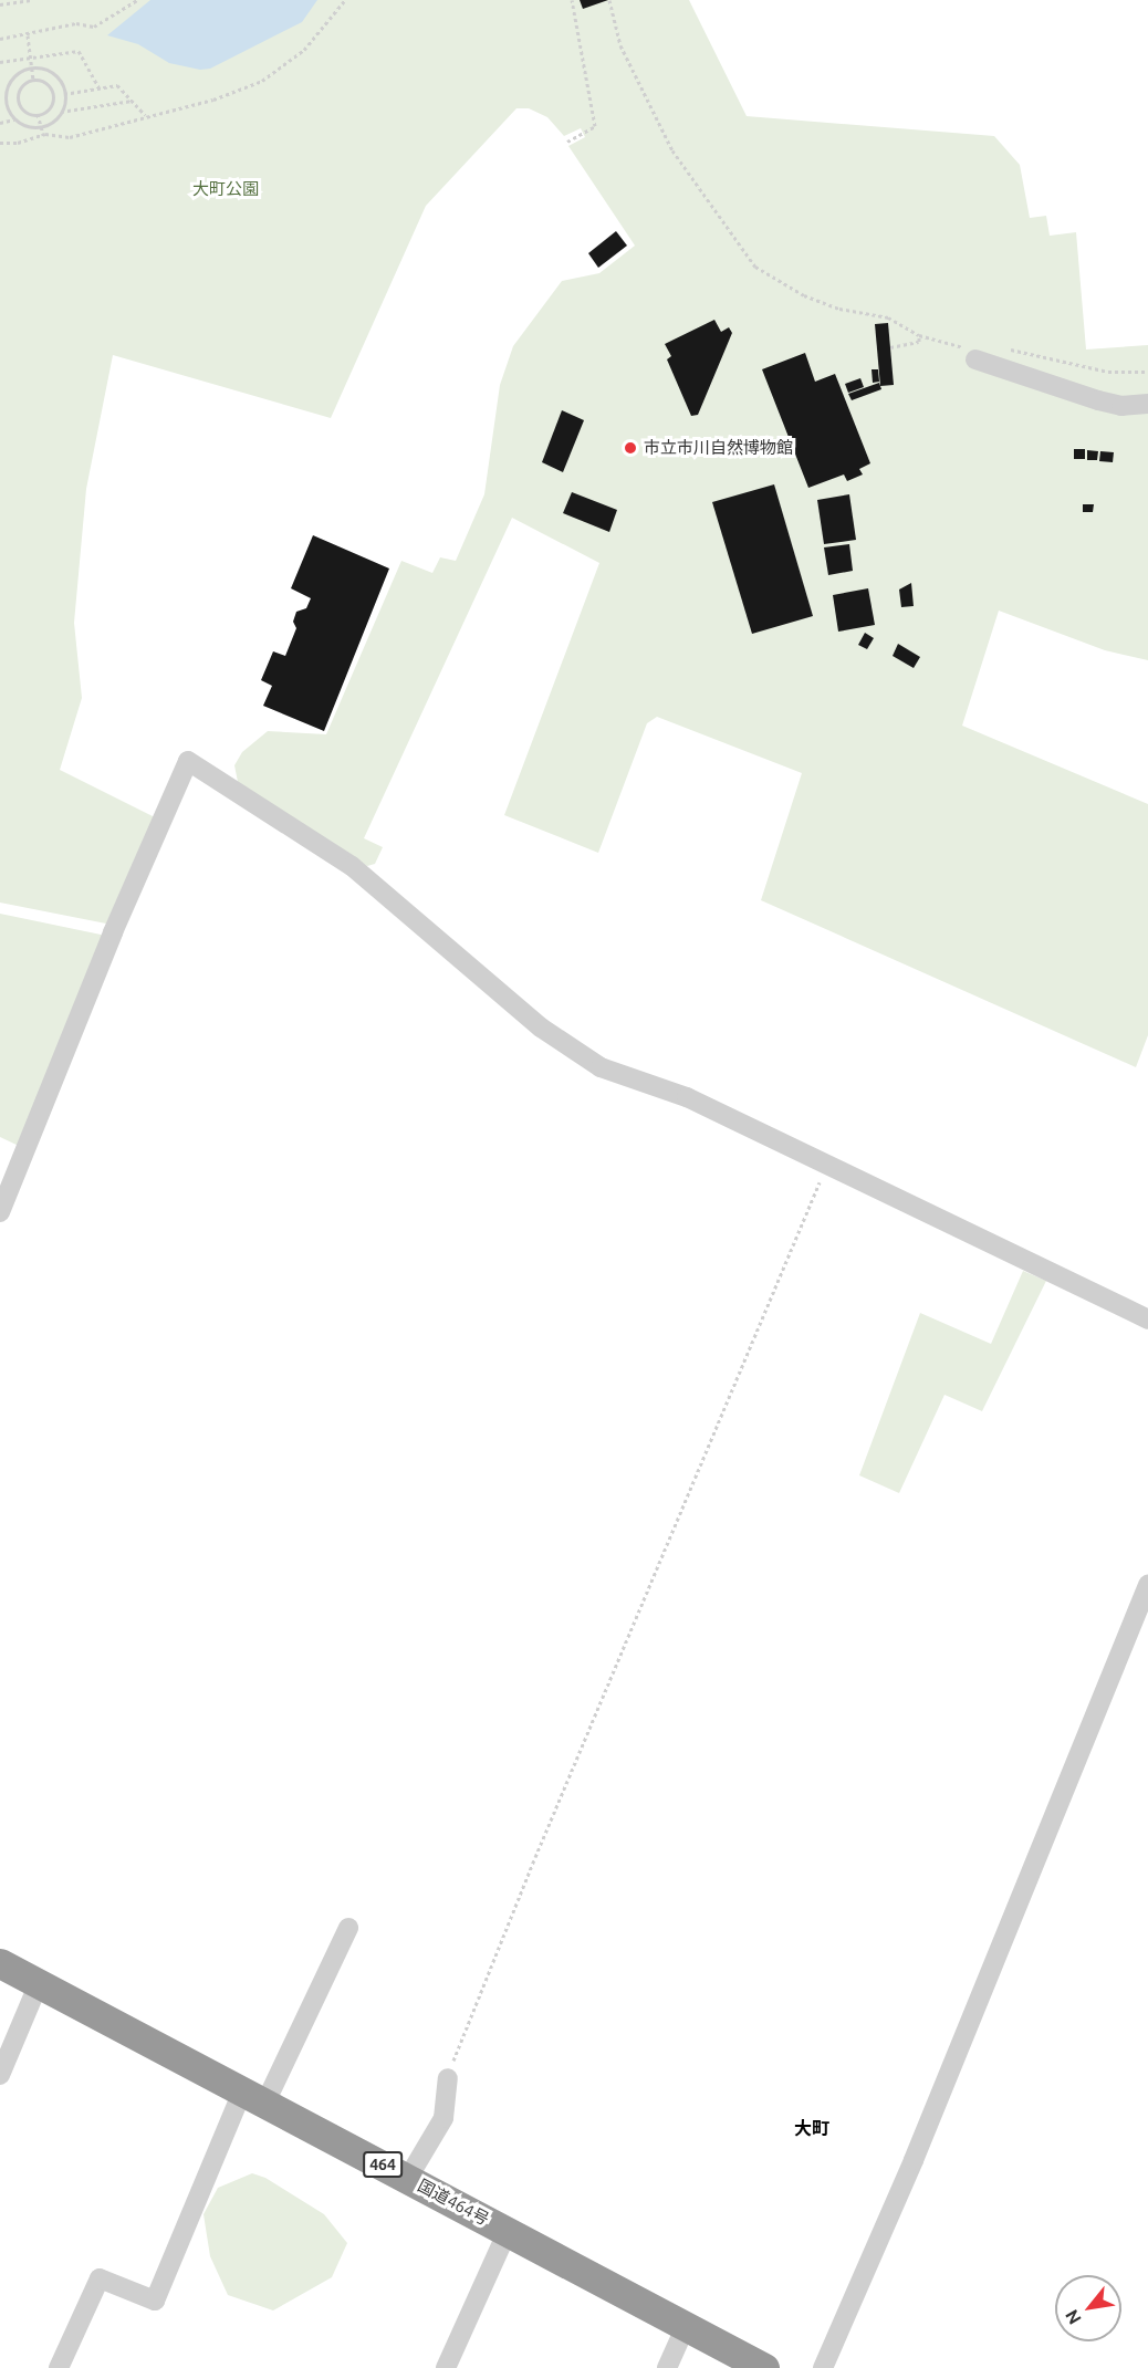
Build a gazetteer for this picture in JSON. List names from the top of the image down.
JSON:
{
  "streets": {
    "highway": ["464", "国道464号"]
  },
  "districts": ["大町"],
  "parks": ["大町公園"],
  "places": ["市立市川自然博物館"],
  "north": "bottom left"
}
